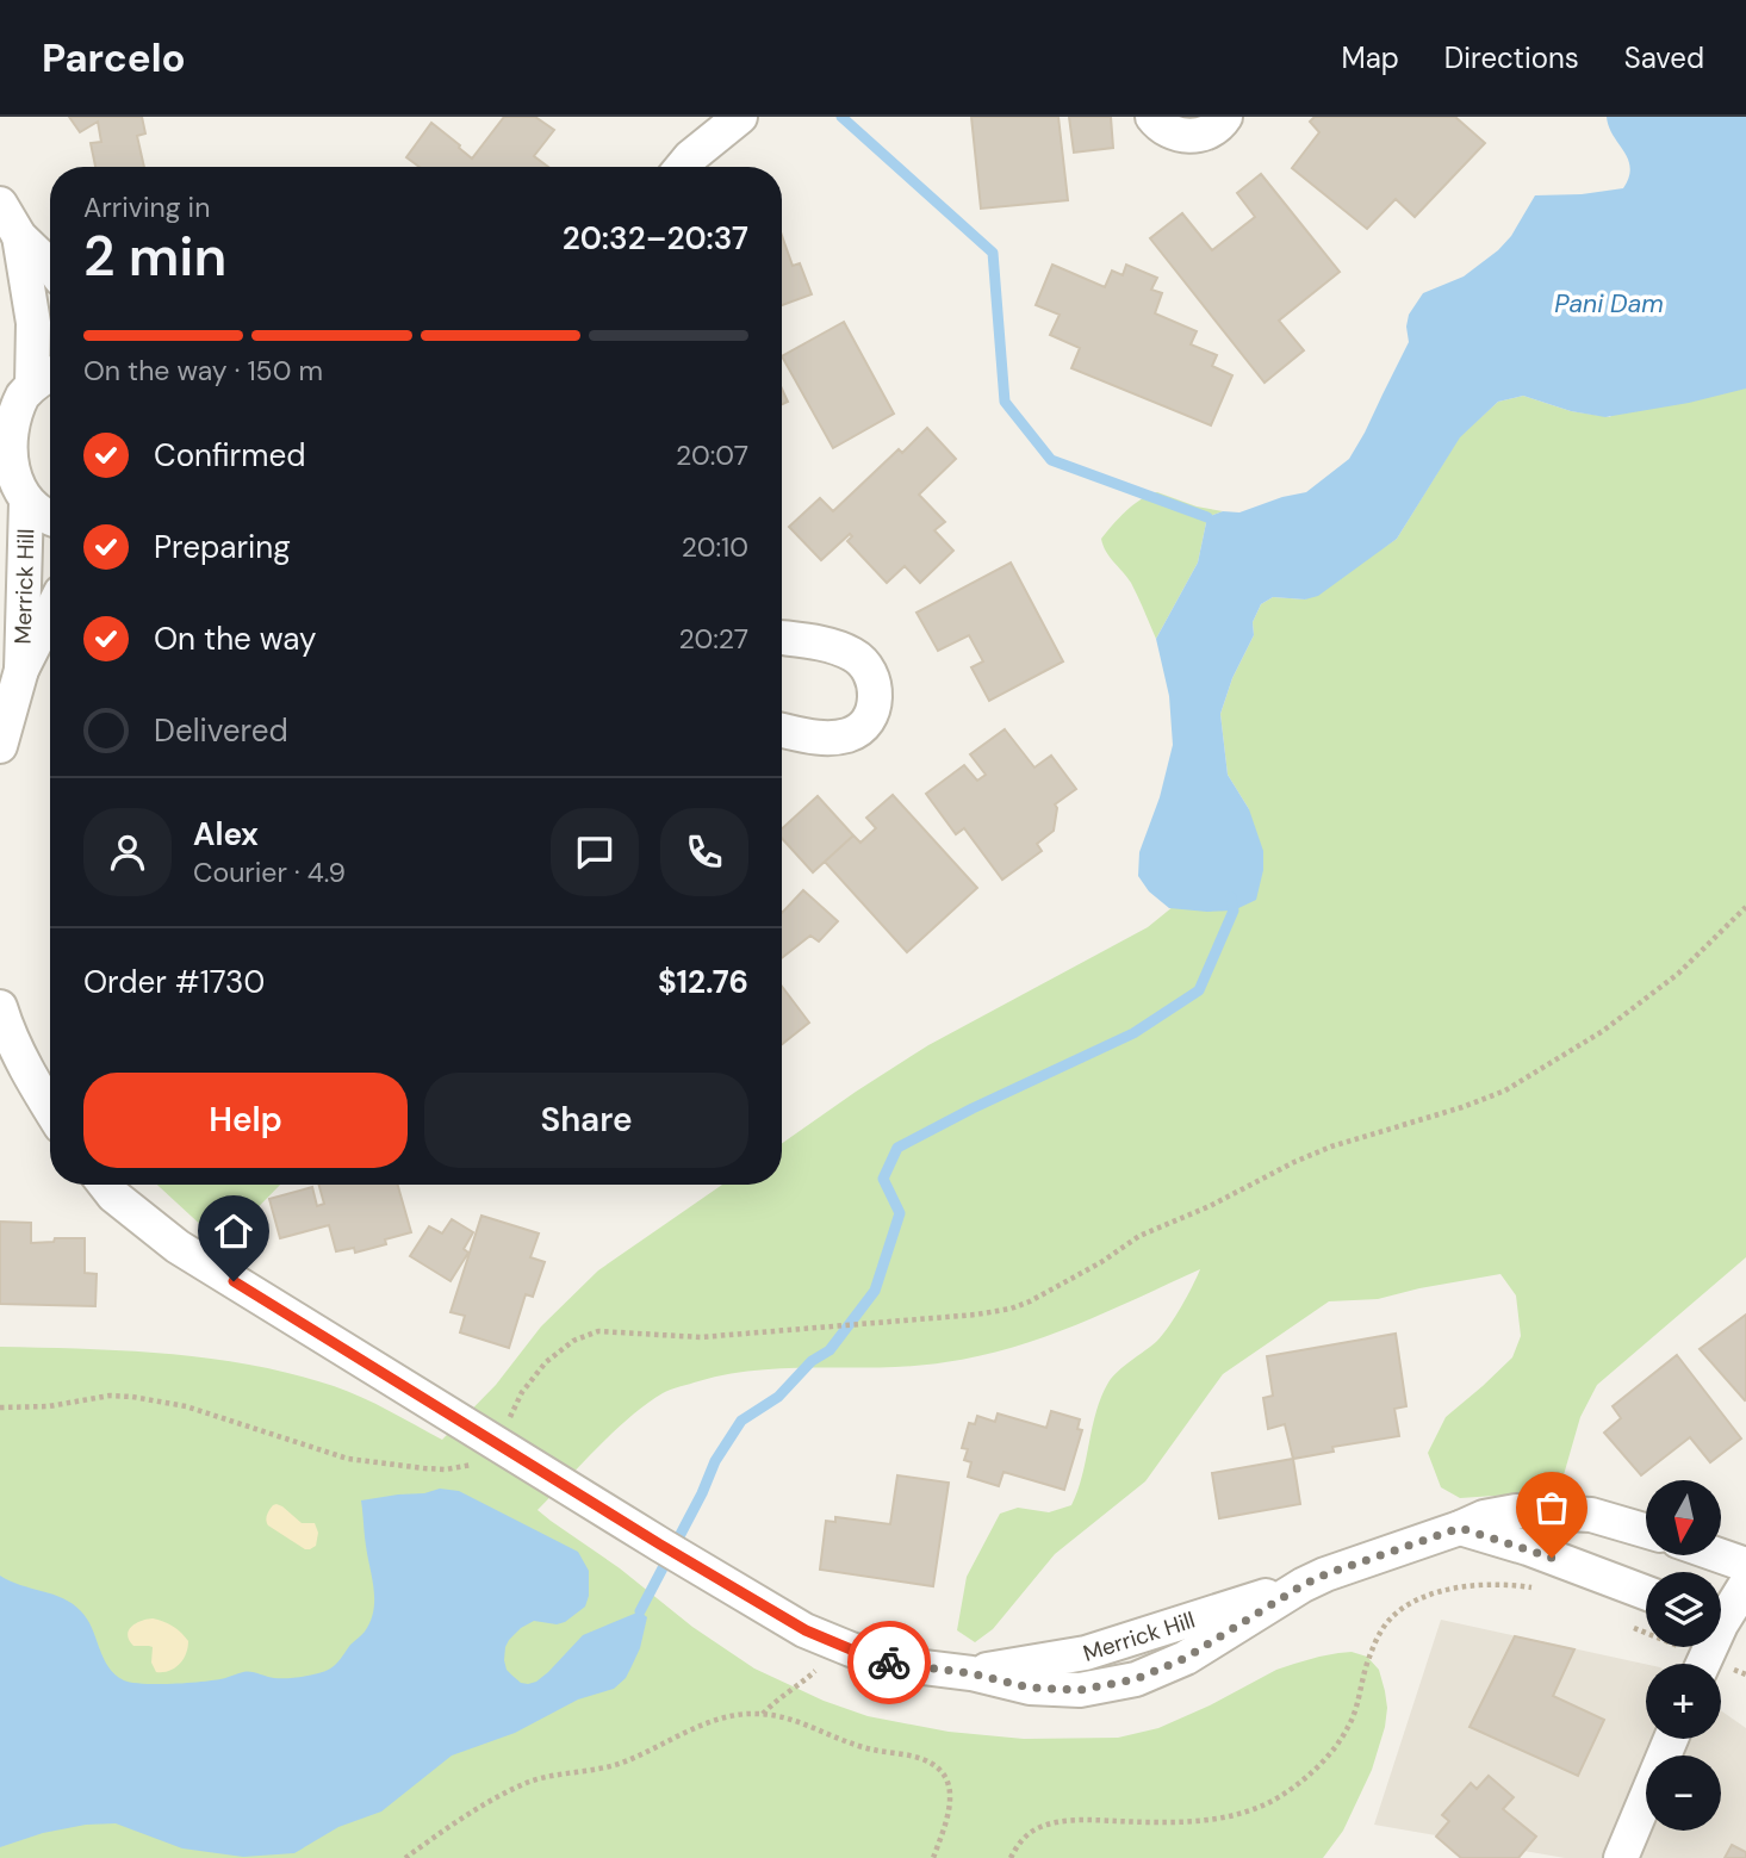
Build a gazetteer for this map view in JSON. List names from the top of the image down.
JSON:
{
  "streets": {
    "street": ["Merrick Hill"]
  },
  "water": ["Pani Dam"],
  "north": "bottom",
  "page": {
    "header": "Parcelo",
    "nav": ["Map", "Directions", "Saved"],
    "heading": ["2 min", "Arriving in", "20:32–20:37"],
    "panel": [
      "Alex",
      "Courier · 4.9",
      "Order #1730",
      "$12.76"
    ],
    "bar": "On the way · 150 m",
    "list": [
      ["Confirmed", "20:07"],
      ["Preparing", "20:10"],
      ["On the way", "20:27"],
      "Delivered"
    ],
    "buttons": ["Help", "Share"],
    "map_buttons": ["+", "−"]
  }
}
